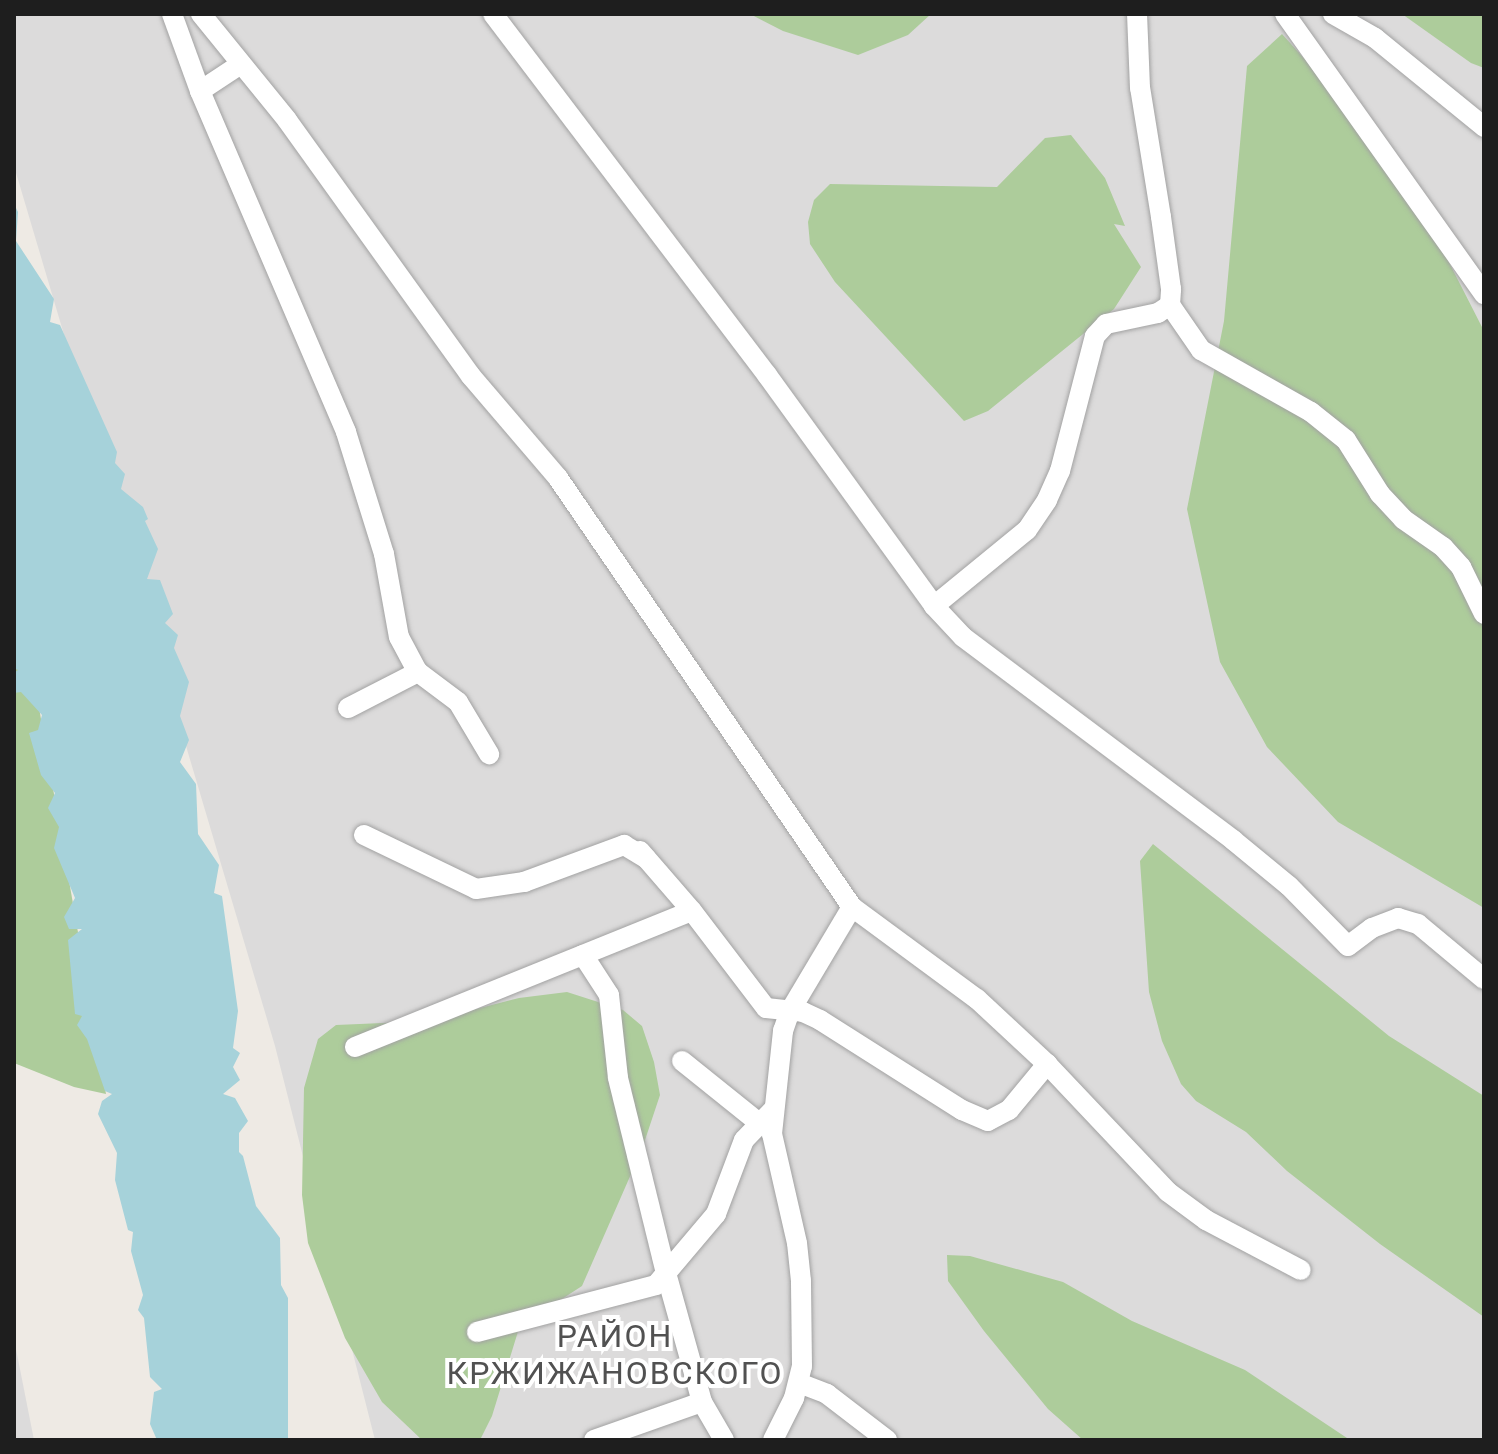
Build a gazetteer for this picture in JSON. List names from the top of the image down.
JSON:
{
  "districts": ["РАЙОН КРЖИЖАНОВСКОГО"]
}
